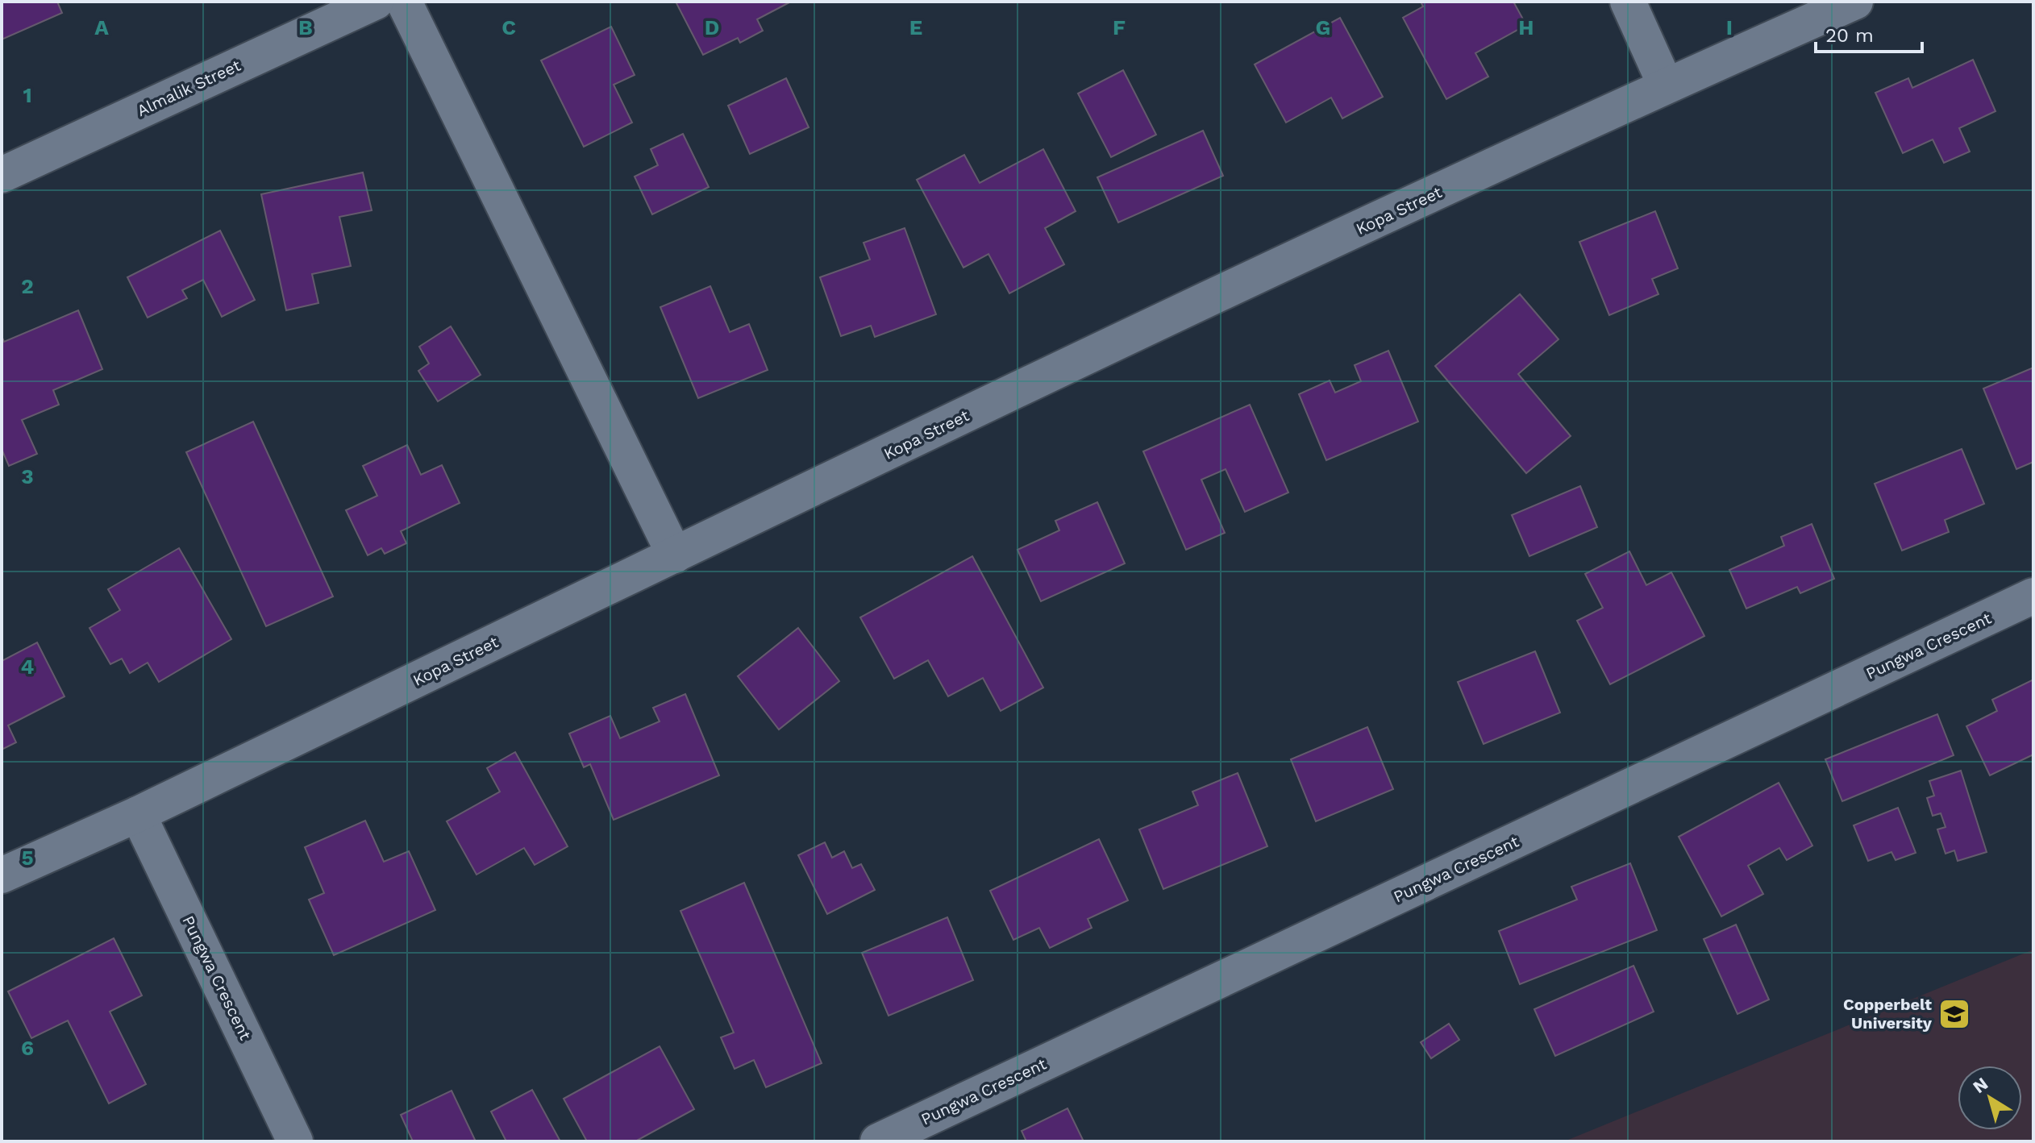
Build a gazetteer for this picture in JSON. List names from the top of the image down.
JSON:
{
  "streets": {
    "street": ["Almalik Street", "Kopa Street", "Pungwa Crescent"]
  },
  "crossings": [
    ["Kopa Street", "Pungwa Crescent"]
  ],
  "places": {
    "school or university": ["Copperbelt University"]
  },
  "scale_bar": "20 m",
  "north": "top left",
  "grid": {
    "columns": [
      "A",
      "B",
      "C",
      "D",
      "E",
      "F",
      "G",
      "H",
      "I"
    ],
    "rows": [
      "1",
      "2",
      "3",
      "4",
      "5",
      "6"
    ]
  }
}
